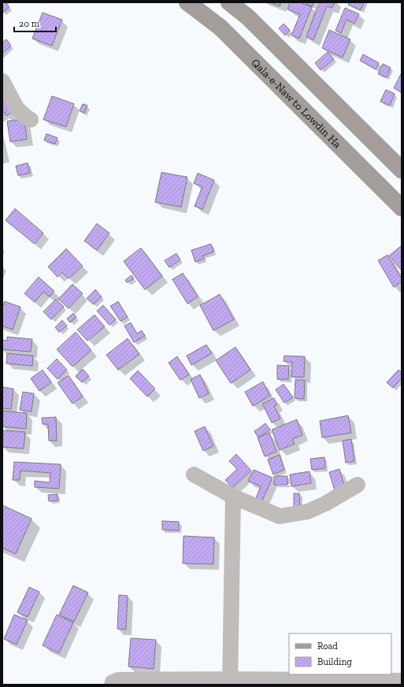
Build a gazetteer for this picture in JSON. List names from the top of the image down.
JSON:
{
  "streets": {
    "main road": ["Qala-e-Naw to Lowdin Ha"]
  },
  "legend": ["Road", "Building"],
  "scale_bar": "20 m"
}
